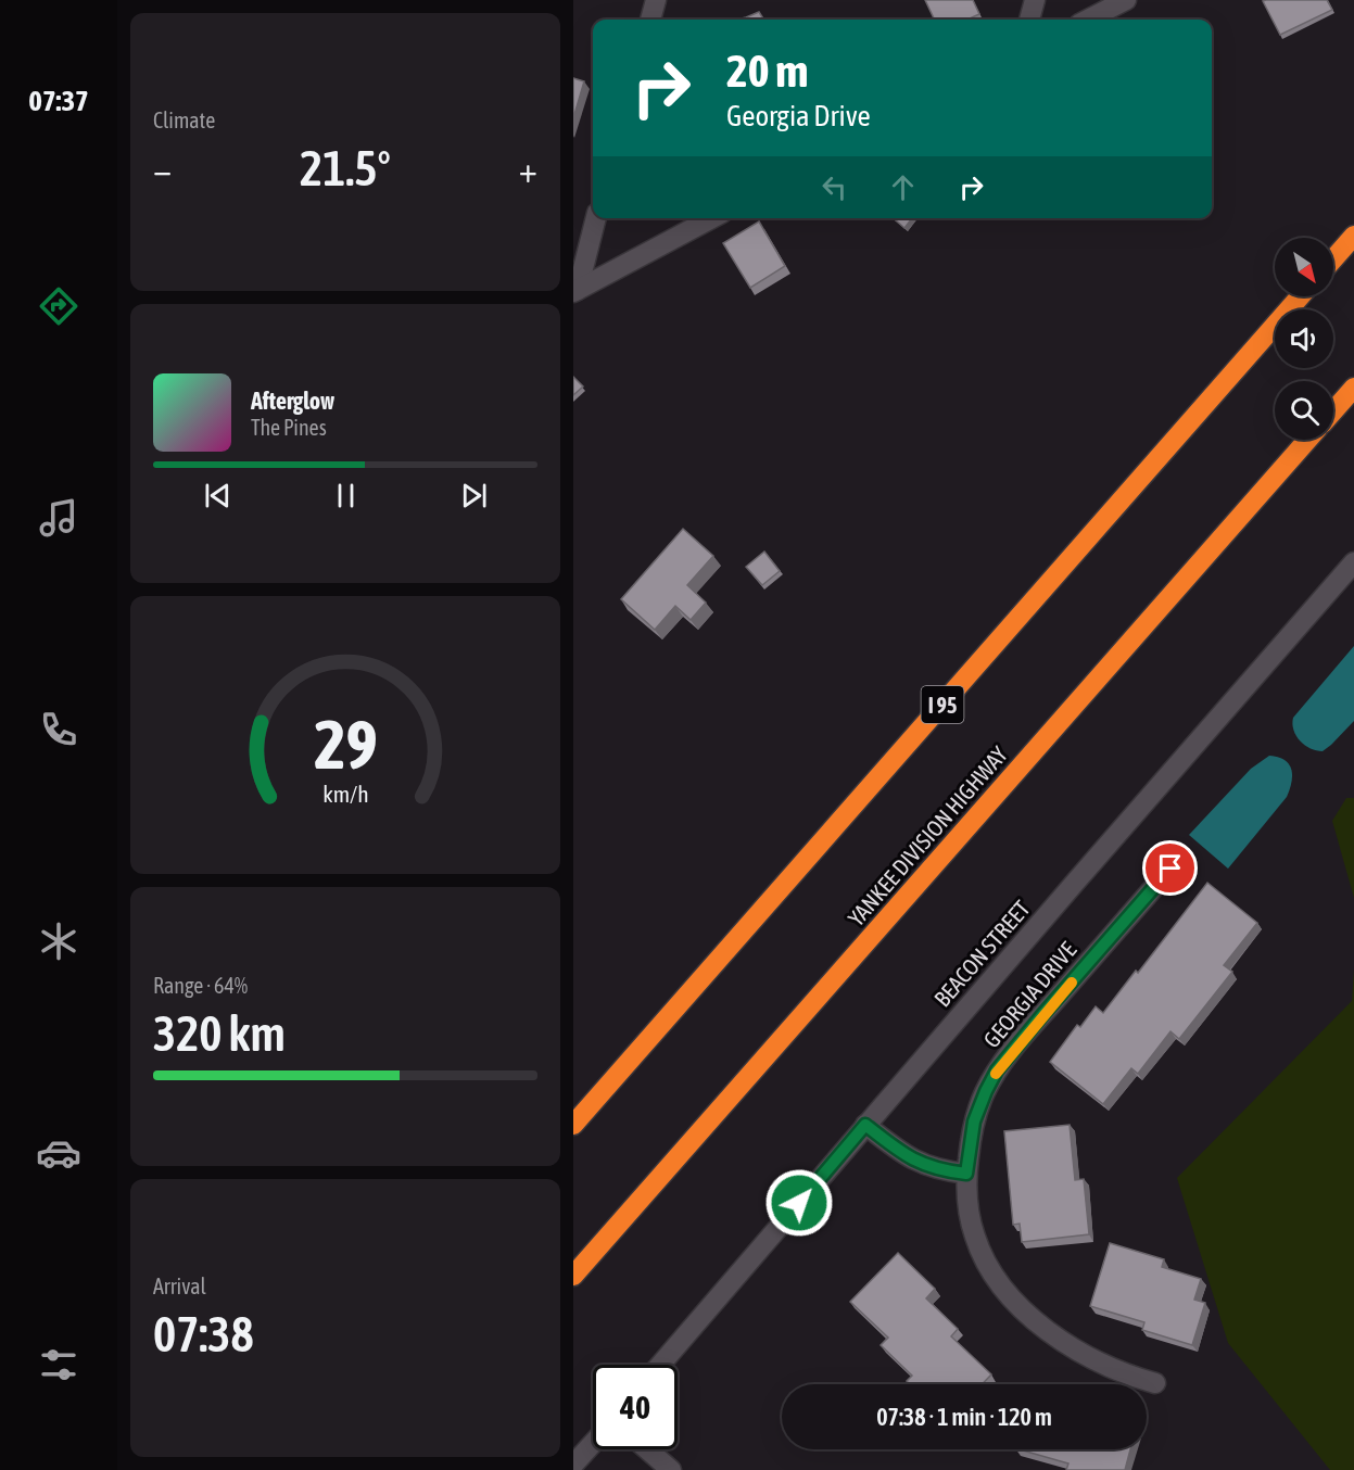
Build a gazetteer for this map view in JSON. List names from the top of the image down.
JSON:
{
  "streets": {
    "highway": ["I 95", "YANKEE DIVISION HIGHWAY"],
    "street": ["BEACON STREET", "GEORGIA DRIVE"]
  },
  "north": "bottom right",
  "page": {
    "tabs": "07:37",
    "tile": [
      "Climate",
      ["Range · 64%", "320 km"],
      ["Arrival", "07:38"]
    ],
    "turn": ["20 m", "Georgia Drive"],
    "heat": ["−", "21.5°", "+"],
    "song": ["Afterglow", "The Pines"],
    "limit": "40",
    "trip": "07:38 · 1 min · 120 m",
    "gauge": ["29", "km/h"]
  }
}
